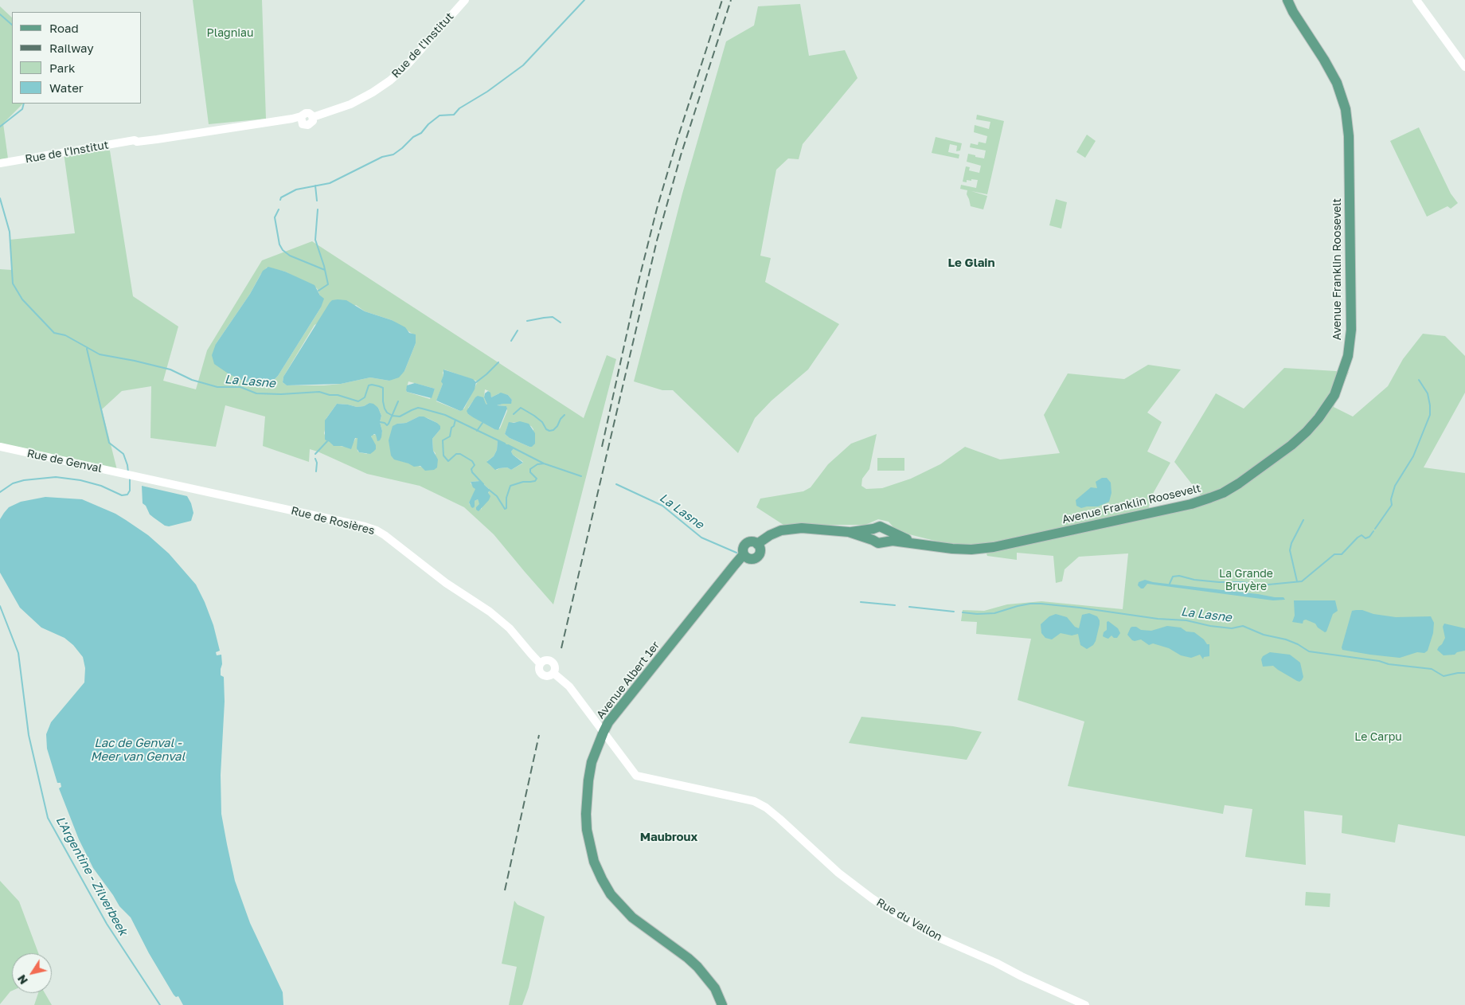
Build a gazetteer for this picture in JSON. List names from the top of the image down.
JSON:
{
  "streets": {
    "main road": ["Avenue Franklin Roosevelt", "Avenue Albert 1er"],
    "street": [
      "Rue de l'Institut",
      "Rue de Genval",
      "Rue de Rosières",
      "Rue du Vallon"
    ]
  },
  "crossings": [
    ["Rue de Genval", "Rue de Rosières"],
    ["Rue de Rosières", "Avenue Albert 1er"],
    ["Rue de Rosières", "Rue du Vallon"],
    ["Avenue Albert 1er", "Rue du Vallon"]
  ],
  "districts": ["Le Glain", "Maubroux"],
  "water": ["La Lasne", "Lac de Genval - Meer van Genval", "L'Argentine - Zilverbeek"],
  "parks": ["Plagniau", "La Grande Bruyère", "Le Carpu"],
  "legend": [
    "Road",
    "Railway",
    "Park",
    "Water"
  ],
  "north": "bottom left"
}
